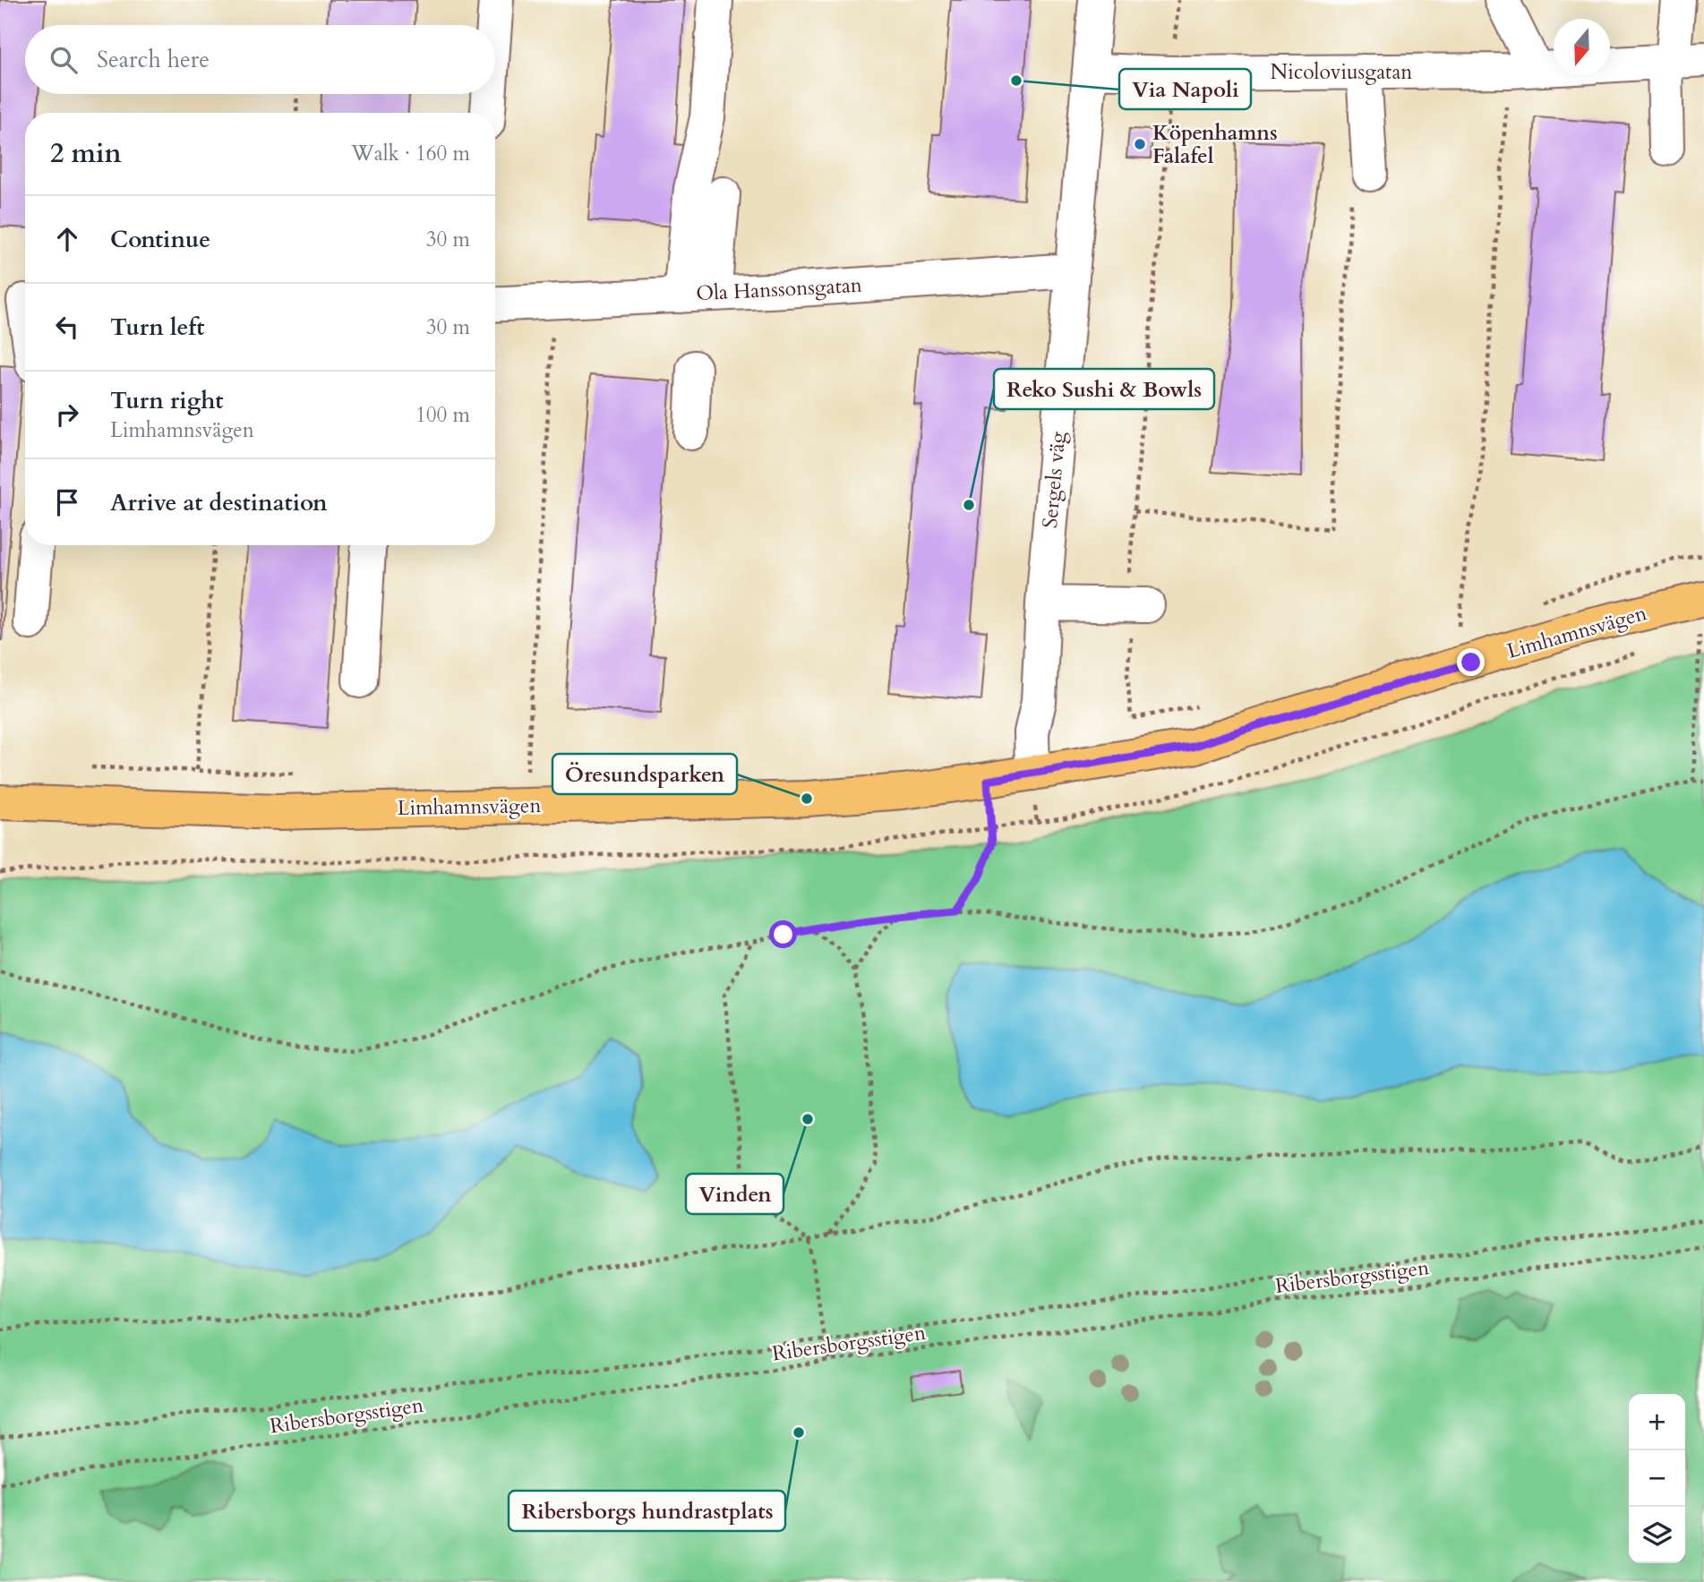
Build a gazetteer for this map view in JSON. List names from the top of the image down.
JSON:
{
  "streets": {
    "main road": ["Limhamnsvägen"],
    "street": ["Nicoloviusgatan", "Ola Hanssonsgatan", "Sergels väg"],
    "path": ["Ribersborgsstigen"]
  },
  "crossings": [
    ["Nicoloviusgatan", "Sergels väg"],
    ["Ola Hanssonsgatan", "Sergels väg"],
    ["Sergels väg", "Limhamnsvägen"]
  ],
  "places": [
    "Via Napoli",
    "Köpenhamns Falafel",
    "Reko Sushi & Bowls",
    "Öresundsparken",
    "Vinden",
    "Ribersborgs hundrastplats"
  ],
  "north": "bottom",
  "page": {
    "search": "Search here",
    "heading": ["2 min", "Walk · 160 m"],
    "list": [
      ["Continue", "30 m"],
      ["Turn left", "30 m"],
      ["Turn right", "Limhamnsvägen", "100 m"],
      "Arrive at destination"
    ],
    "map_buttons": ["+", "−"]
  }
}
